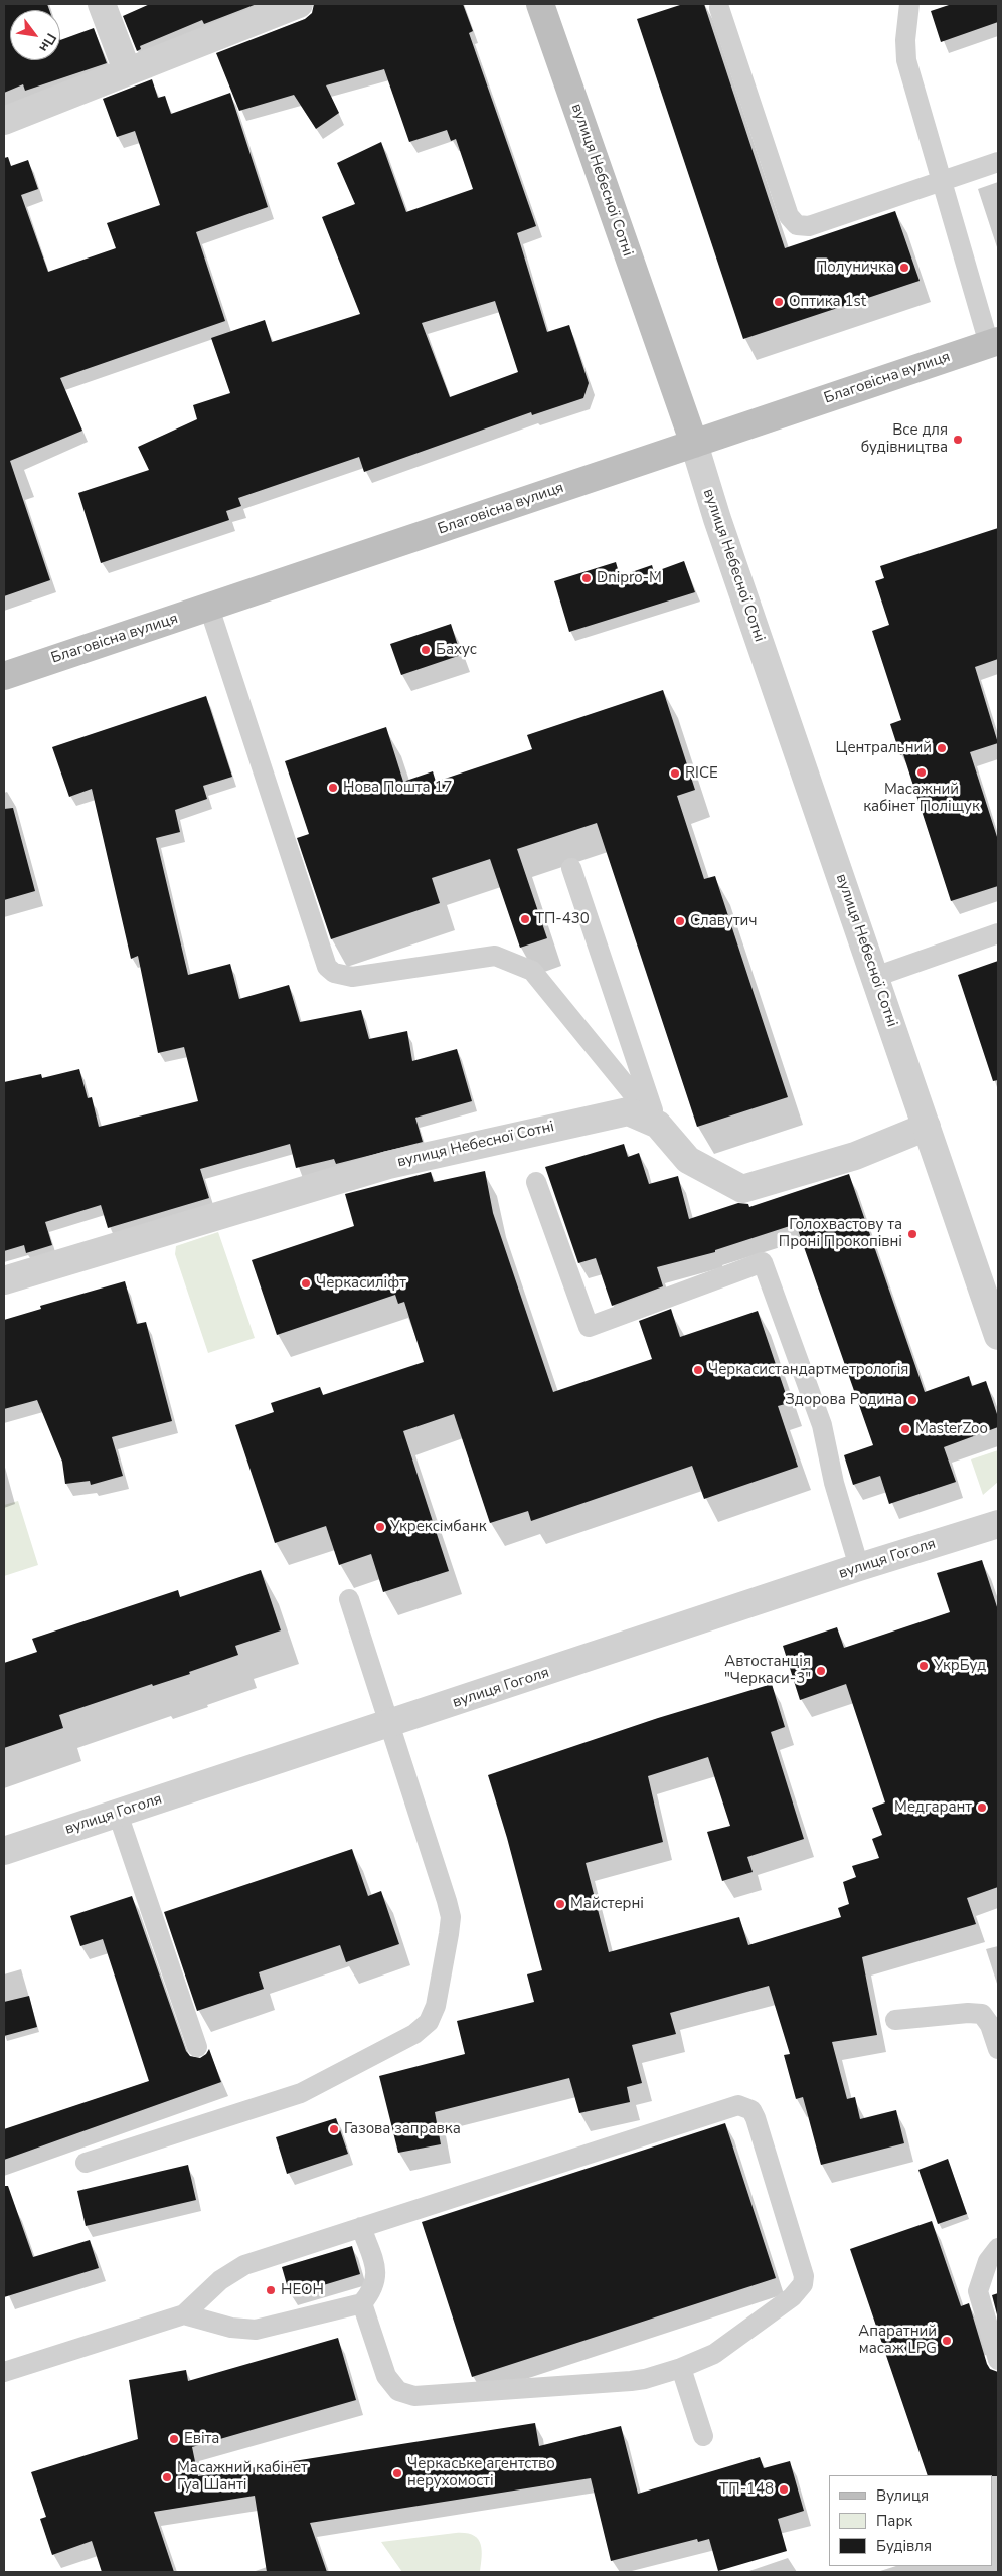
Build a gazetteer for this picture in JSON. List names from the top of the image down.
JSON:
{
  "streets": {
    "main road": ["вулиця Небесної Сотні", "Благовісна вулиця"],
    "street": ["вулиця Гоголя"]
  },
  "crossings": [
    ["вулиця Небесної Сотні", "Благовісна вулиця"]
  ],
  "places": [
    "Полуничка",
    "Оптика 1st",
    "Все для будівництва",
    "Dnipro-M",
    "Бахус",
    "Центральний",
    "Масажний кабінет Поліщук",
    "RICE",
    "Нова Пошта 17",
    "ТП-430",
    "Славутич",
    "Голохвастову та Проні Прокопівні",
    "Черкасиліфт",
    "Черкасистандартметрологія",
    "Здорова Родина",
    "MasterZoo",
    "Укрексімбанк",
    "УкрБуд",
    "Автостанція \"Черкаси-3\"",
    "Медгарант",
    "Майстерні",
    "Газова заправка",
    "НЕОН",
    "Апаратний масаж LPG",
    "Евіта",
    "Черкаське агентство нерухомості",
    "Масажний кабінет Гуа Шанті",
    "ТП-148"
  ],
  "legend": ["Вулиця", "Парк", "Будівля"],
  "north": "bottom right"
}
